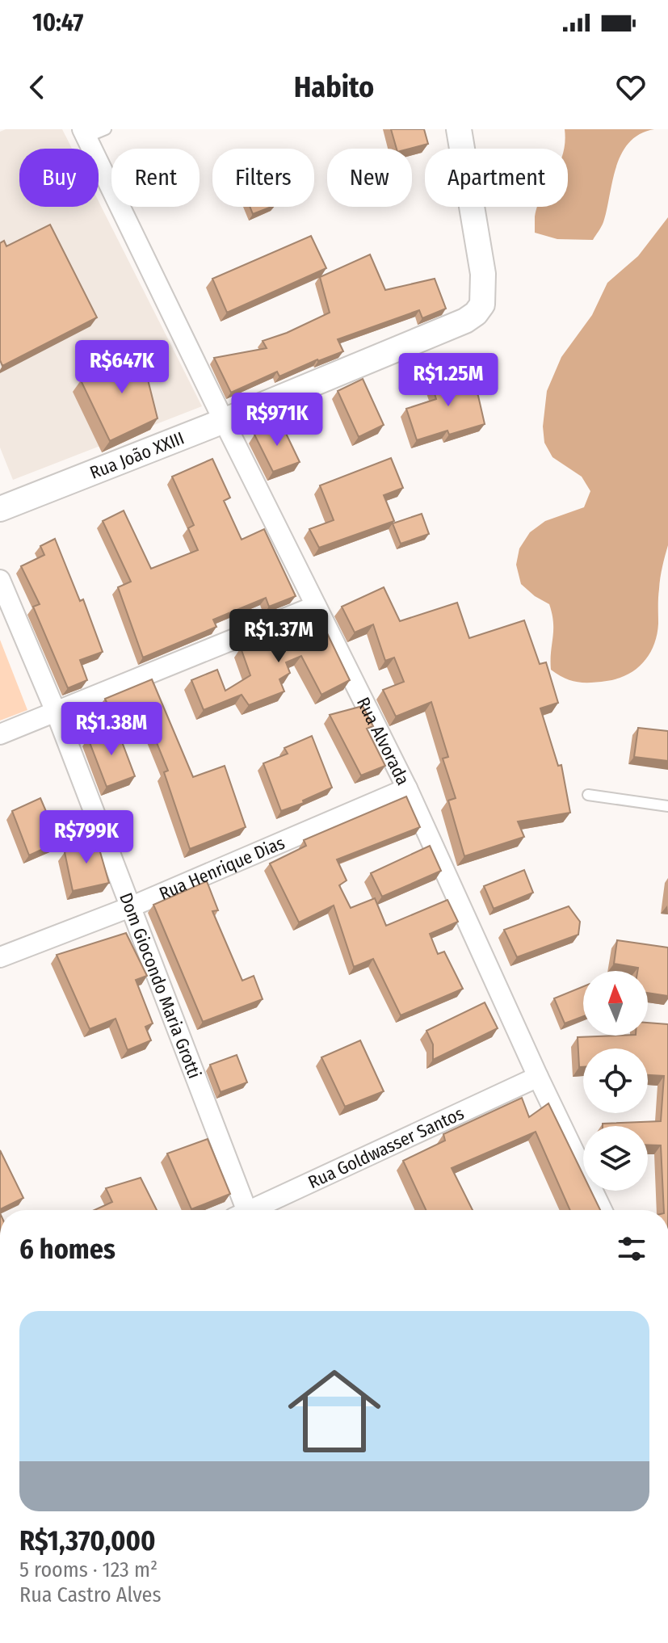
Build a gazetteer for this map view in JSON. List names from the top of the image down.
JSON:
{
  "streets": {
    "street": [
      "Rua João XXIII",
      "Rua Alvorada",
      "Rua Henrique Dias",
      "Dom Giocondo Maria Grotti",
      "Rua Goldwasser Santos"
    ]
  },
  "crossings": [
    ["Rua João XXIII", "Rua Alvorada"],
    ["Rua Alvorada", "Rua Henrique Dias"],
    ["Rua Alvorada", "Rua Goldwasser Santos"],
    ["Rua Henrique Dias", "Dom Giocondo Maria Grotti"]
  ],
  "north": "top",
  "page": {
    "status": "10:47",
    "header": "Habito",
    "chip": [
      "Buy",
      "Rent",
      "Filters",
      "New",
      "Apartment"
    ],
    "price": [
      "R$647K",
      "R$1.25M",
      "R$971K",
      "R$1.37M",
      "R$1.38M",
      "R$799K"
    ],
    "heading": "6 homes",
    "list": [
      {
        "name": "R$1,370,000",
        "note": "5 rooms · 123 m² · Rua Castro Alves"
      }
    ]
  }
}
